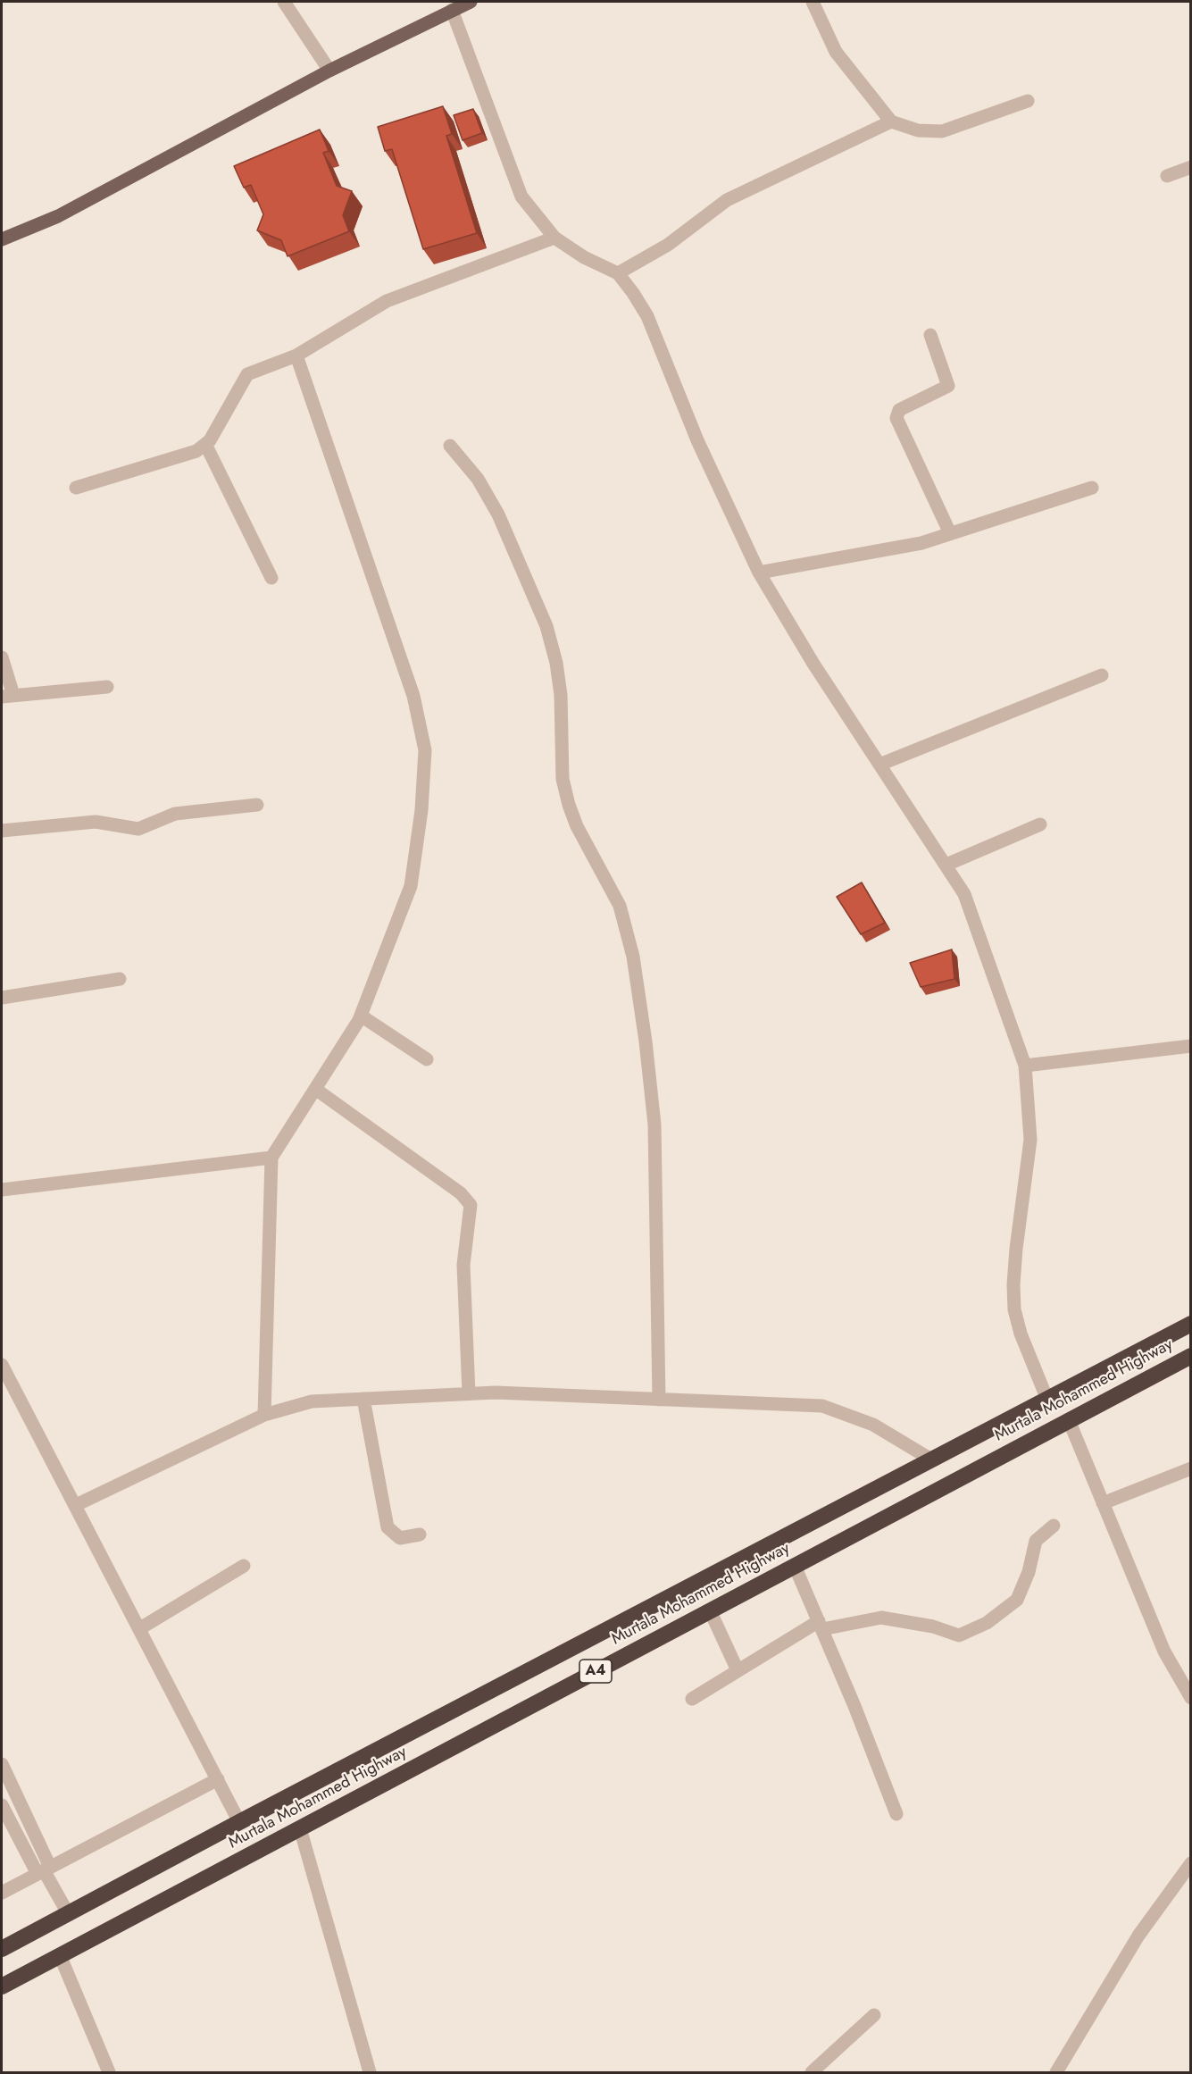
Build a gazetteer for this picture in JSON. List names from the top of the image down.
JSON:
{
  "streets": {
    "highway": ["Murtala Mohammed Highway", "A4"]
  }
}
